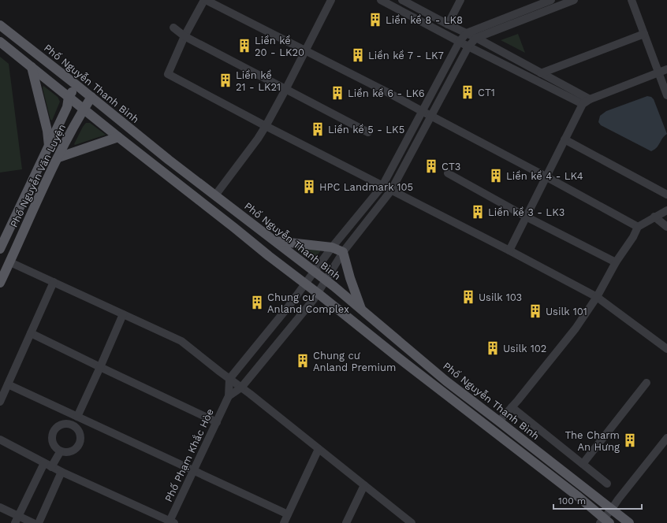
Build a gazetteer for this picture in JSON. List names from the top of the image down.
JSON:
{
  "streets": {
    "main road": ["Phố Nguyễn Thanh Bình", "Phố Nguyễn Văn Luyện"],
    "street": ["Phố Phạm Khắc Hòe"]
  },
  "crossings": [
    ["Phố Nguyễn Thanh Bình", "Phố Nguyễn Văn Luyện"]
  ],
  "places": {
    "building": [
      "Liền kề 8 - LK8",
      "Liền kề 20 - LK20",
      "Liền kề 7 - LK7",
      "Liền kề 21 - LK21",
      "CT1",
      "Liền kề 6 - LK6",
      "Liền kề 5 - LK5",
      "CT3",
      "Liền kề 4 - LK4",
      "HPC Landmark 105",
      "Liền kề 3 - LK3",
      "Usilk 103",
      "Chung cư Anland Complex",
      "Usilk 101",
      "Usilk 102",
      "Chung cư Anland Premium",
      "The Charm An Hưng"
    ]
  },
  "scale_bar": "100 m"
}
